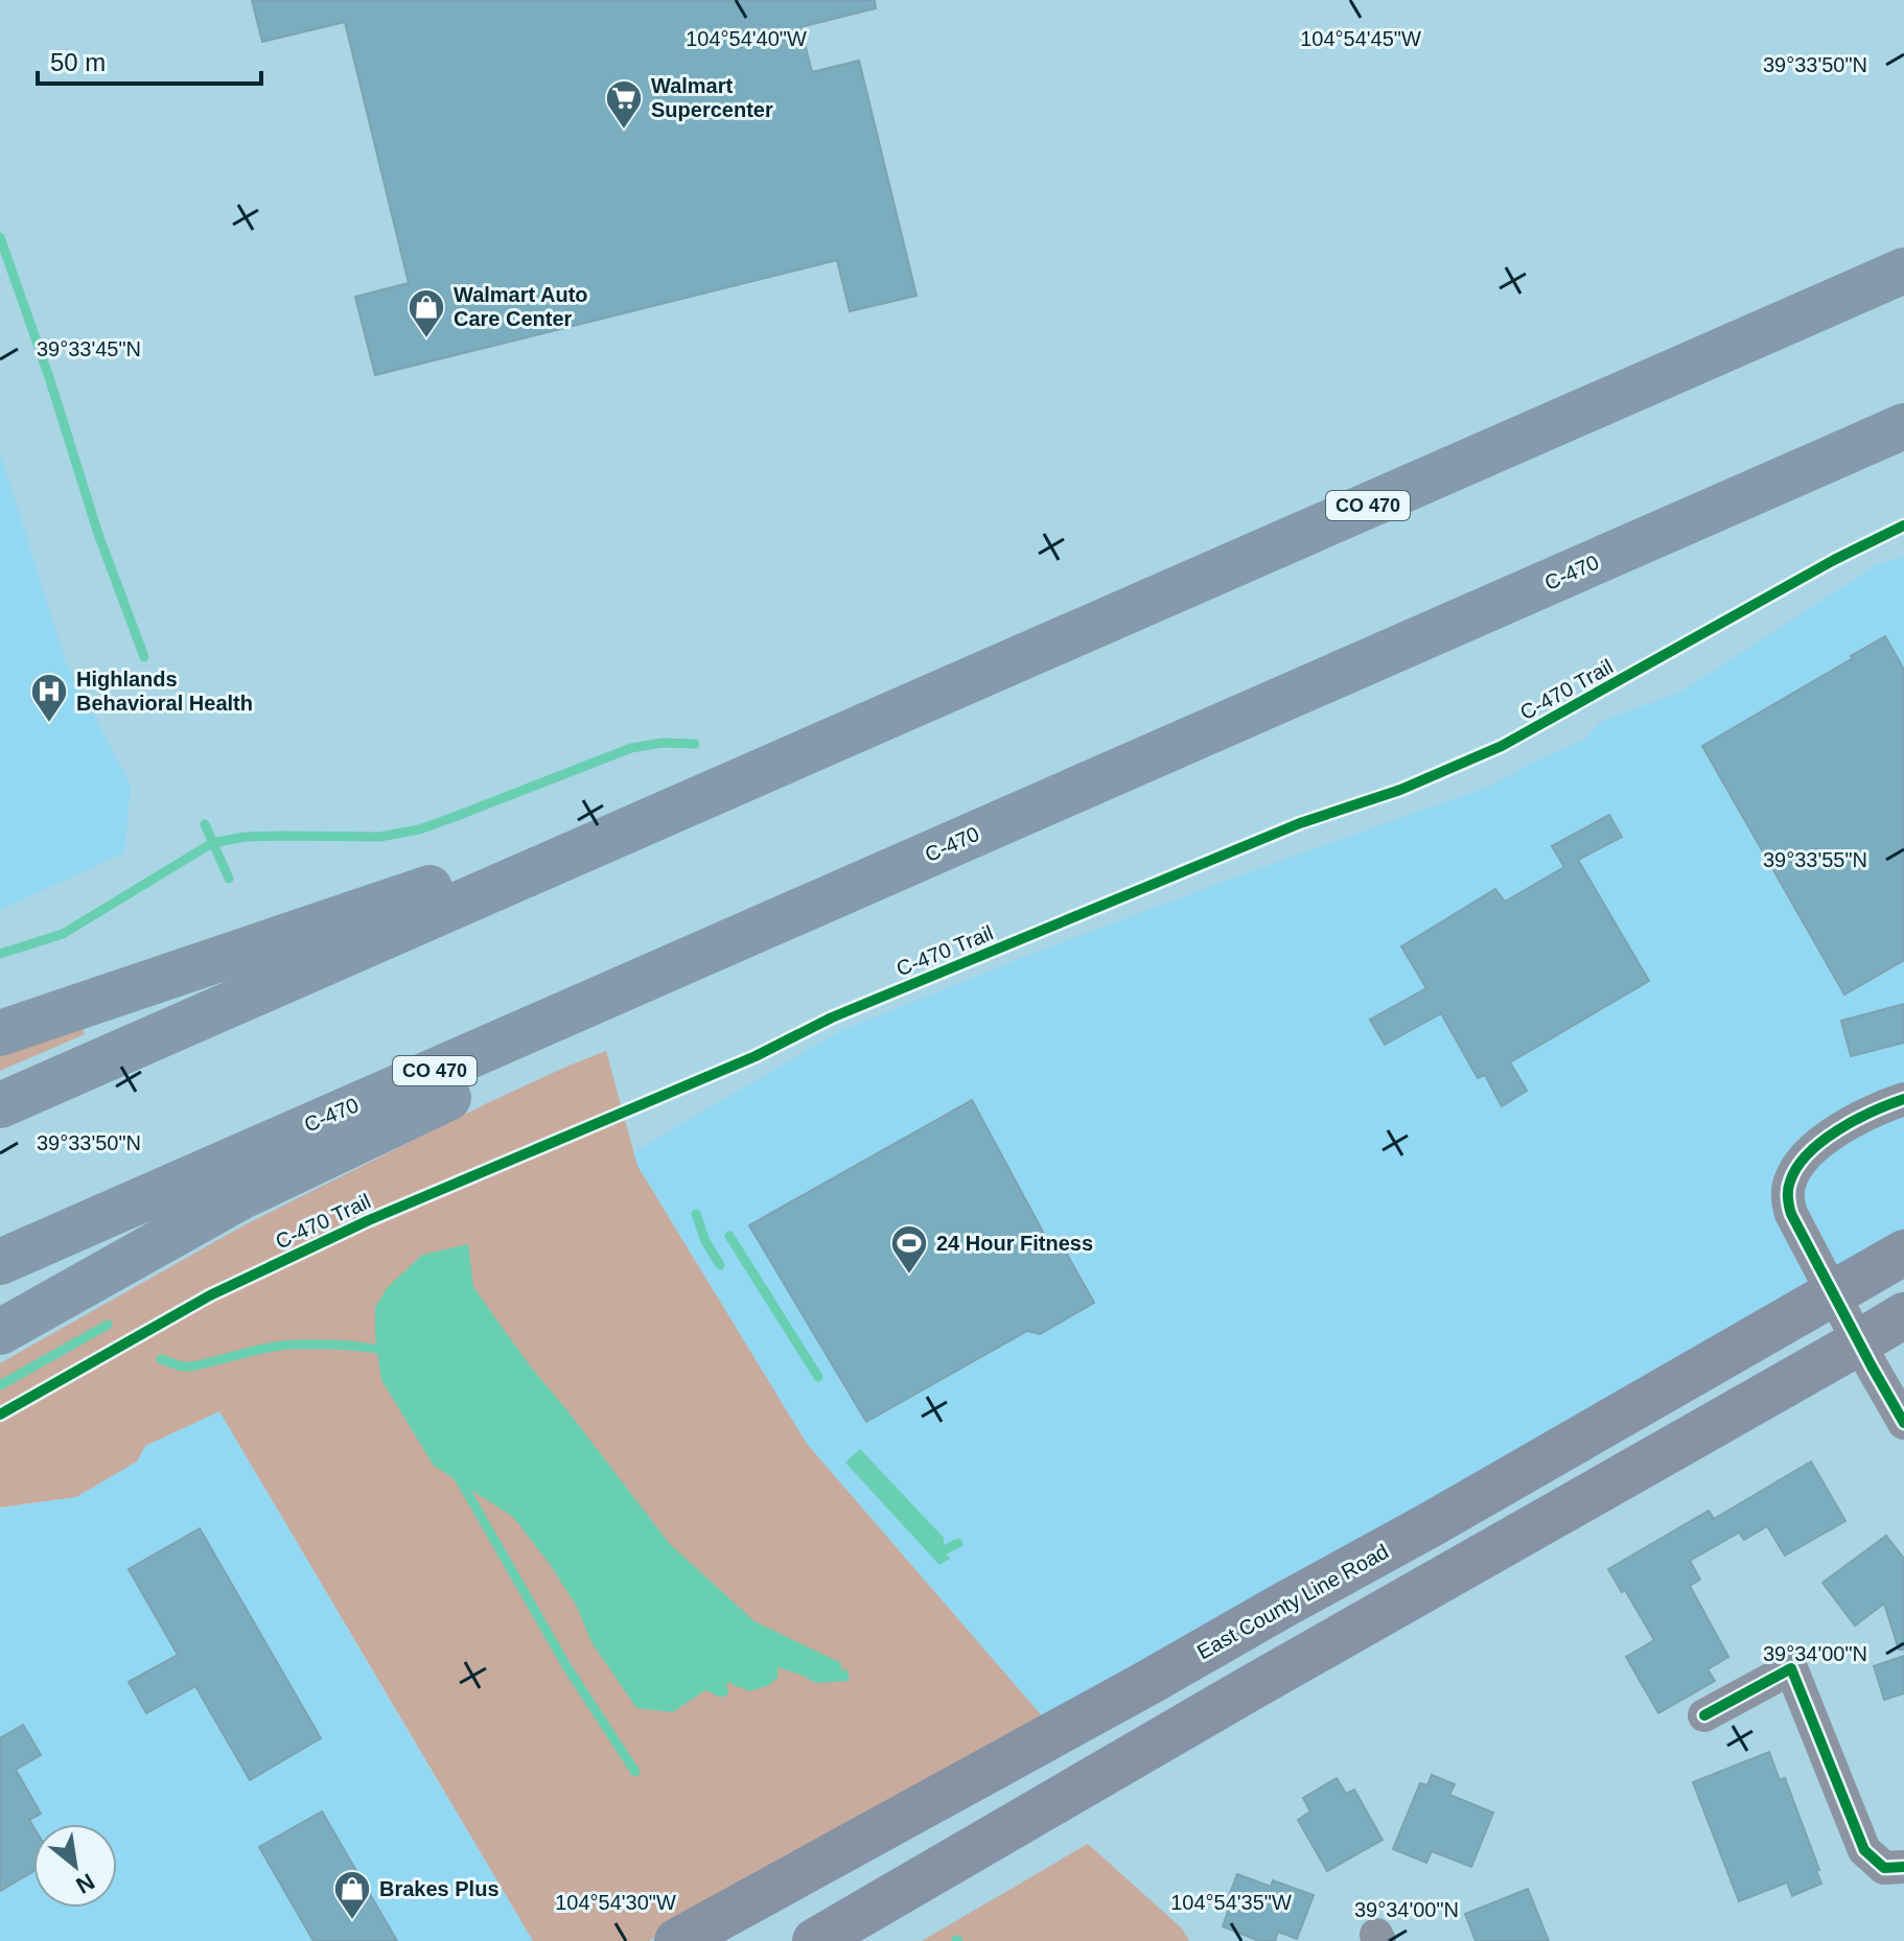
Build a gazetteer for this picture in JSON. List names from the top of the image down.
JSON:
{
  "streets": {
    "highway": ["CO 470", "C-470"],
    "main road": ["East County Line Road"],
    "cycle path": ["C-470 Trail"]
  },
  "places": {
    "supermarket": ["Walmart Supercenter"],
    "shop": ["Walmart Auto Care Center", "Brakes Plus"],
    "hospital": ["Highlands Behavioral Health"],
    "sports": ["24 Hour Fitness"]
  },
  "scale_bar": "50 m",
  "north": "bottom right",
  "coordinates": [
    "104°54'40\"W",
    "104°54'45\"W",
    "39°33'50\"N",
    "39°33'45\"N",
    "39°33'55\"N",
    "39°34'00\"N",
    "104°54'30\"W",
    "104°54'35\"W"
  ]
}
